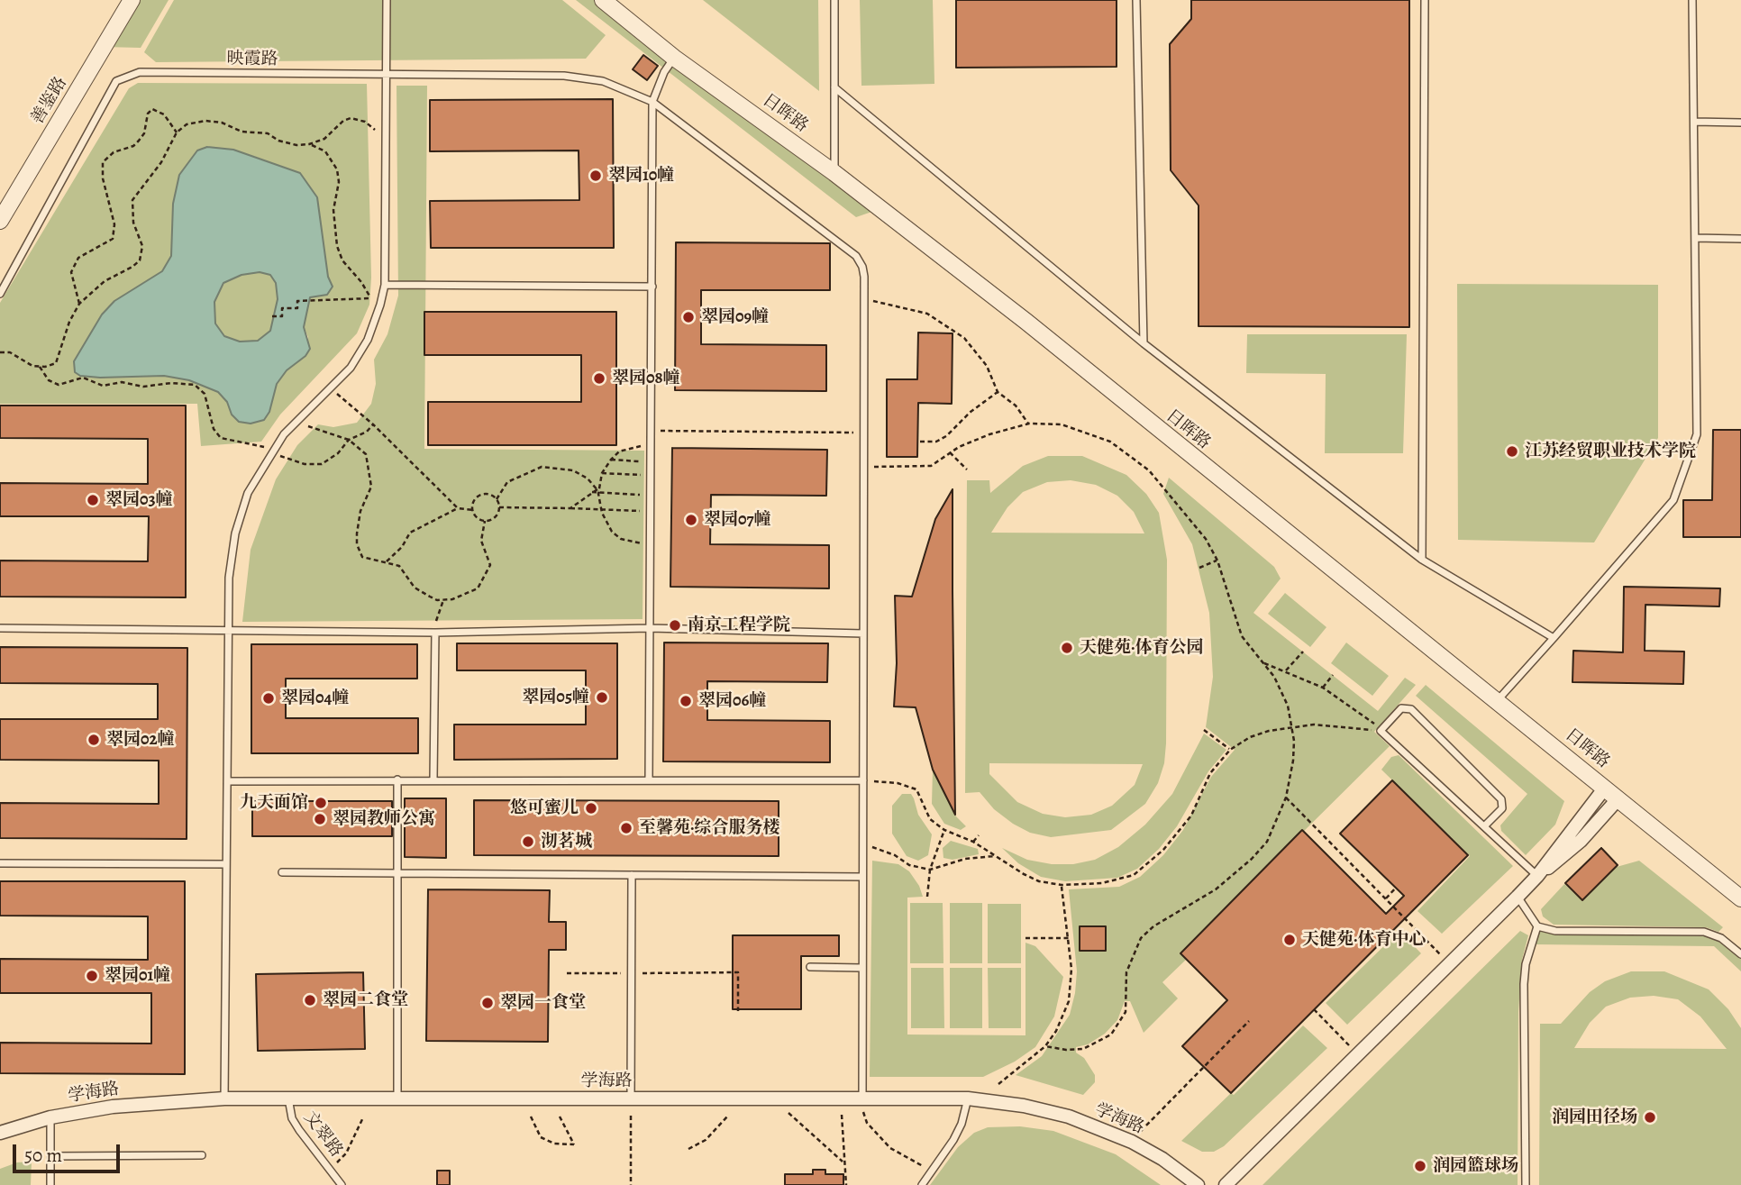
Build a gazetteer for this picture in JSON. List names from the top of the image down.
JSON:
{
  "streets": {
    "street": ["善鉴路", "日晖路", "学海路"],
    "lane": ["映霞路", "文翠路"]
  },
  "crossings": [
    ["映霞路", "学海路"],
    ["学海路", "文翠路"]
  ],
  "places": [
    "翠园10幢",
    "翠园09幢",
    "翠园08幢",
    "江苏经贸职业技术学院",
    "翠园03幢",
    "翠园07幢",
    "南京工程学院",
    "天健苑·体育公园",
    "翠园05幢",
    "翠园04幢",
    "翠园06幢",
    "翠园02幢",
    "九天面馆",
    "悠可蜜儿",
    "翠园教师公寓",
    "至馨苑·综合服务楼",
    "沏茗城",
    "天健苑·体育中心",
    "翠园01幢",
    "翠园二食堂",
    "翠园一食堂",
    "润园田径场",
    "润园篮球场"
  ],
  "scale_bar": "50 m"
}
